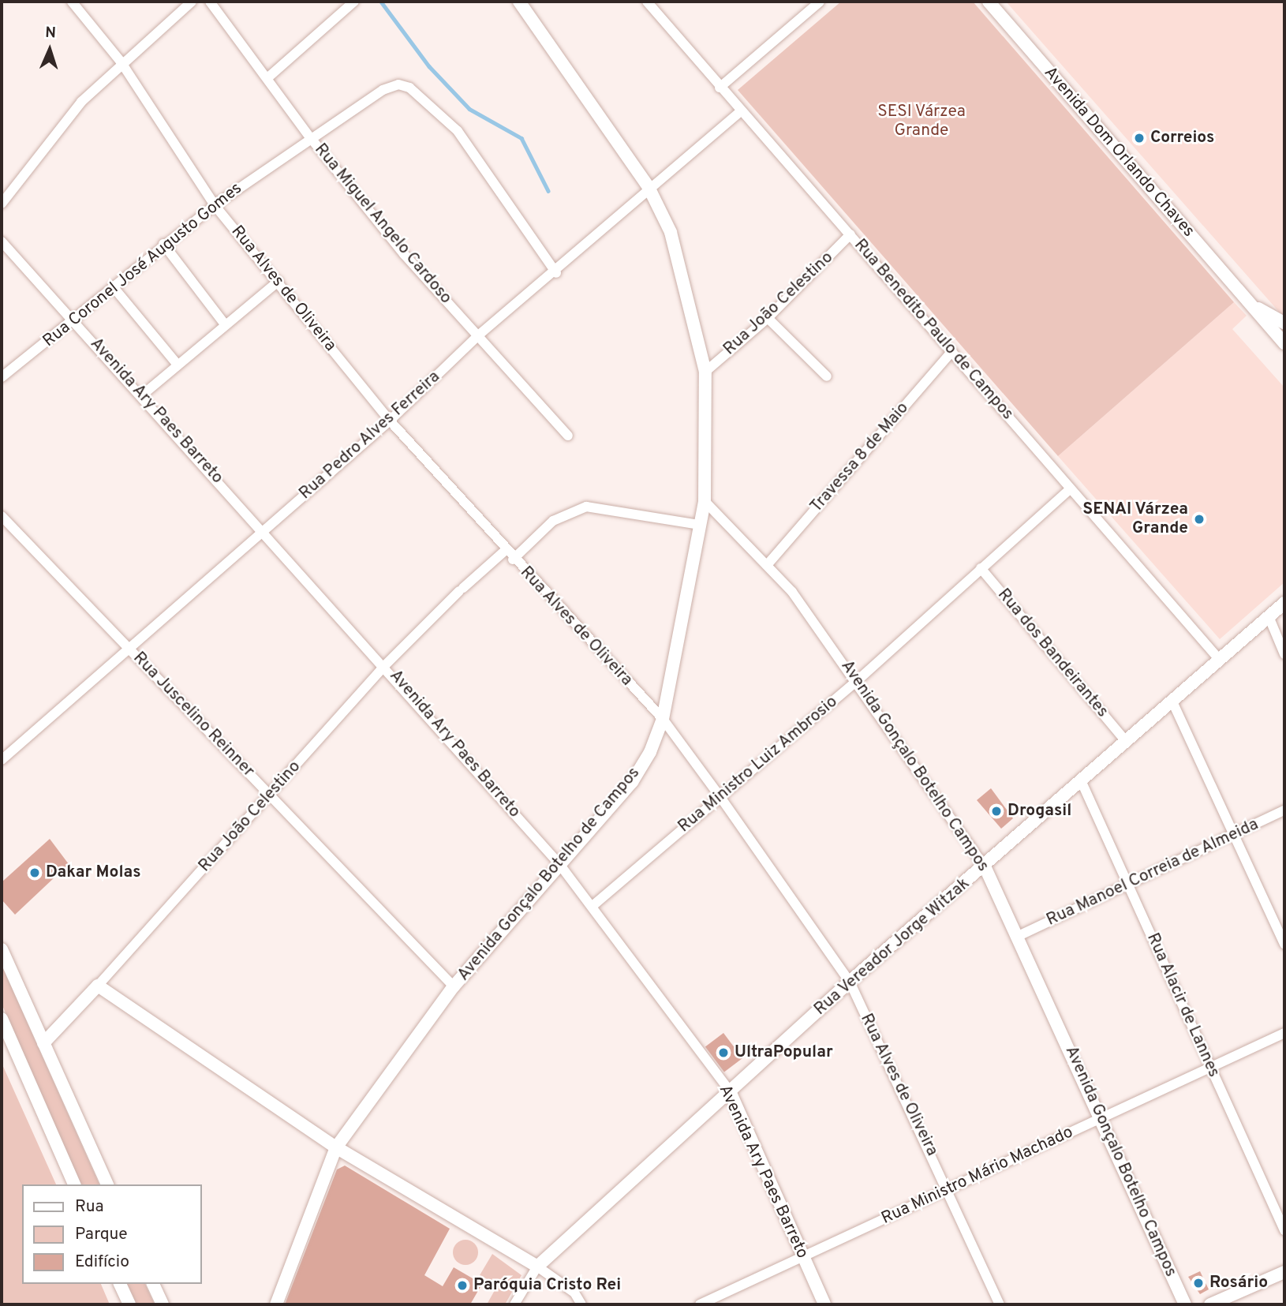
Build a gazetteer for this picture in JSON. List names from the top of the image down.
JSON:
{
  "streets": {
    "street": [
      "Avenida Dom Orlando Chaves",
      "Rua Miguel Angelo Cardoso",
      "Rua Coronel José Augusto Gomes",
      "Rua Alves de Oliveira",
      "Rua João Celestino",
      "Rua Benedito Paulo de Campos",
      "Avenida Ary Paes Barreto",
      "Rua Pedro Alves Ferreira",
      "Travessa 8 de Maio",
      "Rua dos Bandeirantes",
      "Rua Juscelino Reinner",
      "Rua Ministro Luiz Ambrosio",
      "Avenida Gonçalo Botelho Campos",
      "Rua Manoel Correia de Almeida",
      "Avenida Gonçalo Botelho de Campos",
      "Rua Vereador Jorge Witzak",
      "Rua Alacir de Lannes",
      "Rua Ministro Mário Machado"
    ]
  },
  "crossings": [
    ["Rua Miguel Angelo Cardoso", "Rua Coronel José Augusto Gomes"],
    ["Rua Miguel Angelo Cardoso", "Rua Pedro Alves Ferreira"],
    ["Rua Coronel José Augusto Gomes", "Rua Alves de Oliveira"],
    ["Rua Coronel José Augusto Gomes", "Avenida Ary Paes Barreto"],
    ["Rua Coronel José Augusto Gomes", "Rua Pedro Alves Ferreira"],
    ["Rua Alves de Oliveira", "Rua João Celestino"],
    ["Rua Alves de Oliveira", "Rua Pedro Alves Ferreira"],
    ["Rua Alves de Oliveira", "Rua Ministro Luiz Ambrosio"],
    ["Rua Alves de Oliveira", "Avenida Gonçalo Botelho de Campos"],
    ["Rua Alves de Oliveira", "Rua Vereador Jorge Witzak"],
    ["Rua Alves de Oliveira", "Rua Ministro Mário Machado"],
    ["Rua João Celestino", "Rua Benedito Paulo de Campos"],
    ["Rua João Celestino", "Avenida Ary Paes Barreto"],
    ["Rua João Celestino", "Rua Juscelino Reinner"],
    ["Rua João Celestino", "Avenida Gonçalo Botelho de Campos"],
    ["Rua Benedito Paulo de Campos", "Rua Pedro Alves Ferreira"],
    ["Rua Benedito Paulo de Campos", "Travessa 8 de Maio"],
    ["Rua Benedito Paulo de Campos", "Rua Ministro Luiz Ambrosio"],
    ["Rua Benedito Paulo de Campos", "Rua Vereador Jorge Witzak"],
    ["Avenida Ary Paes Barreto", "Rua Pedro Alves Ferreira"],
    ["Avenida Ary Paes Barreto", "Rua Ministro Luiz Ambrosio"],
    ["Avenida Ary Paes Barreto", "Avenida Gonçalo Botelho de Campos"],
    ["Avenida Ary Paes Barreto", "Rua Vereador Jorge Witzak"],
    ["Avenida Ary Paes Barreto", "Rua Ministro Mário Machado"],
    ["Rua Pedro Alves Ferreira", "Rua Juscelino Reinner"],
    ["Rua Pedro Alves Ferreira", "Avenida Gonçalo Botelho de Campos"],
    ["Travessa 8 de Maio", "Avenida Gonçalo Botelho Campos"],
    ["Rua dos Bandeirantes", "Rua Ministro Luiz Ambrosio"],
    ["Rua dos Bandeirantes", "Rua Vereador Jorge Witzak"],
    ["Rua Juscelino Reinner", "Avenida Gonçalo Botelho de Campos"],
    ["Rua Ministro Luiz Ambrosio", "Avenida Gonçalo Botelho Campos"],
    ["Avenida Gonçalo Botelho Campos", "Rua Manoel Correia de Almeida"],
    ["Avenida Gonçalo Botelho Campos", "Avenida Gonçalo Botelho de Campos"],
    ["Avenida Gonçalo Botelho Campos", "Rua Vereador Jorge Witzak"],
    ["Avenida Gonçalo Botelho Campos", "Rua Ministro Mário Machado"],
    ["Rua Manoel Correia de Almeida", "Rua Alacir de Lannes"],
    ["Rua Vereador Jorge Witzak", "Rua Alacir de Lannes"],
    ["Rua Alacir de Lannes", "Rua Ministro Mário Machado"]
  ],
  "parks": ["SESI Várzea Grande"],
  "places": [
    "Correios",
    "SENAI Várzea Grande",
    "Drogasil",
    "Dakar Molas",
    "UltraPopular",
    "Rosário",
    "Paróquia Cristo Rei"
  ],
  "legend": ["Rua", "Parque", "Edifício"],
  "north": "top"
}
